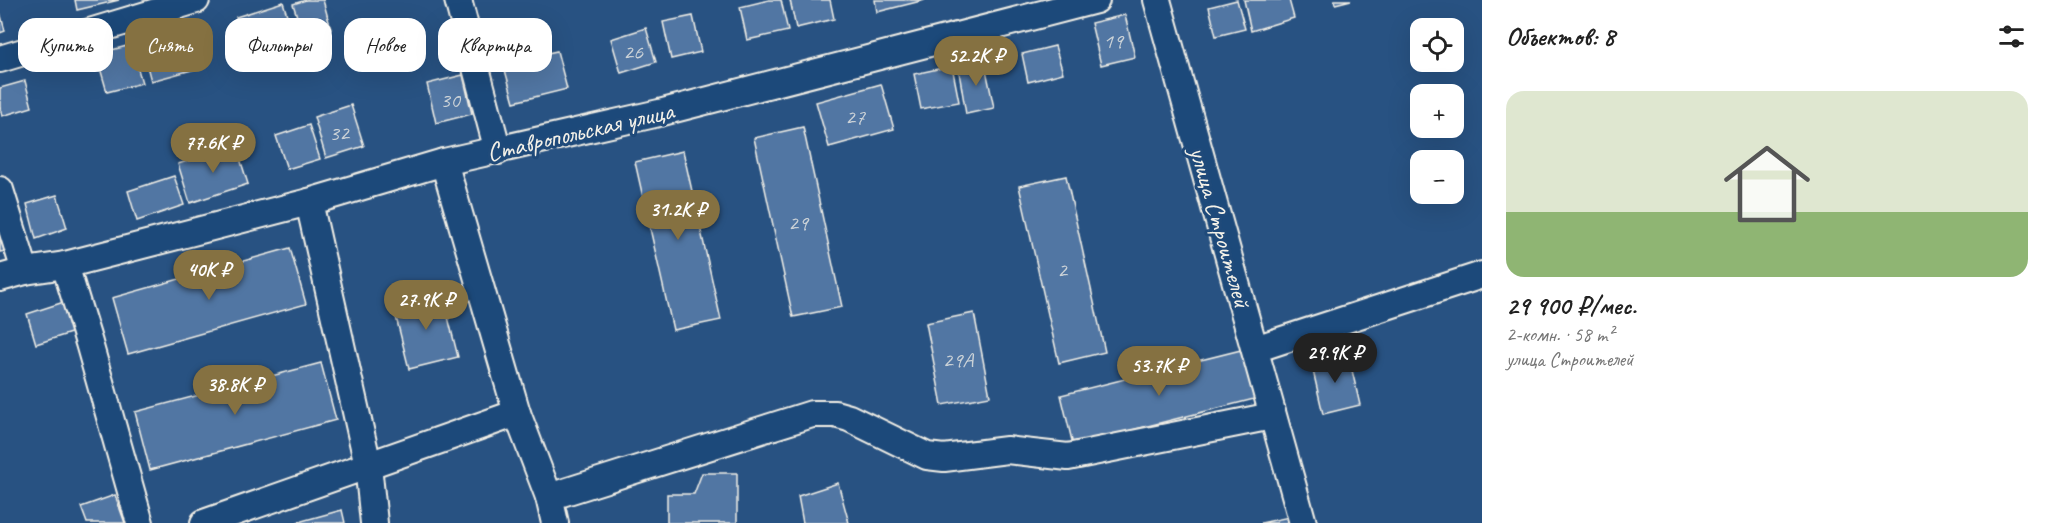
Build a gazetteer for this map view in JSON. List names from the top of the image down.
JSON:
{
  "streets": {
    "street": ["Ставропольская улица", "улица Строителей"]
  },
  "house_numbers": [
    "19",
    "26",
    "30",
    "27",
    "32",
    "29",
    "2",
    "29А"
  ],
  "page": {
    "heading": "Объектов: 8",
    "map_buttons": ["+", "−"],
    "chip": [
      "Купить",
      "Снять",
      "Фильтры",
      "Новое",
      "Квартира"
    ],
    "price": [
      "52.2K ₽",
      "77.6K ₽",
      "31.2K ₽",
      "40K ₽",
      "27.9K ₽",
      "29.9K ₽",
      "53.7K ₽",
      "38.8K ₽"
    ],
    "list": [
      {
        "name": "29 900 ₽/мес.",
        "note": "2-комн. · 58 m² · улица Строителей"
      }
    ]
  }
}
